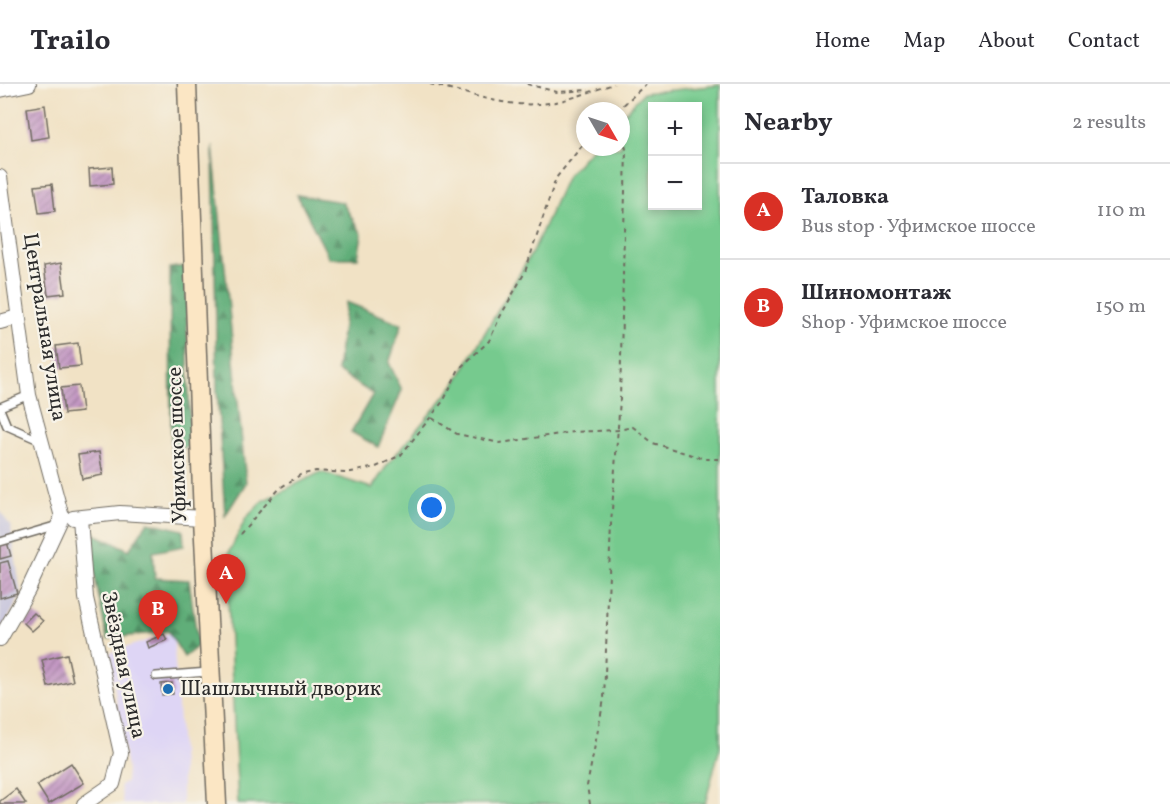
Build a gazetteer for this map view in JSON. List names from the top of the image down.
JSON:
{
  "streets": {
    "main road": ["Уфимское шоссе"],
    "street": ["Центральная улица", "Звёздная улица"]
  },
  "places": ["Шашлычный дворик"],
  "north": "bottom right",
  "page": {
    "header": "Trailo",
    "nav": [
      "Home",
      "Map",
      "About",
      "Contact"
    ],
    "heading": ["Nearby", "2 results"],
    "map_buttons": ["+", "−"],
    "list": [
      {
        "mark": "A",
        "name": "Таловка",
        "note": "Bus stop · Уфимское шоссе",
        "value": "110 m"
      },
      {
        "mark": "B",
        "name": "Шиномонтаж",
        "note": "Shop · Уфимское шоссе",
        "value": "150 m"
      }
    ],
    "pins": ["A", "B"]
  }
}
